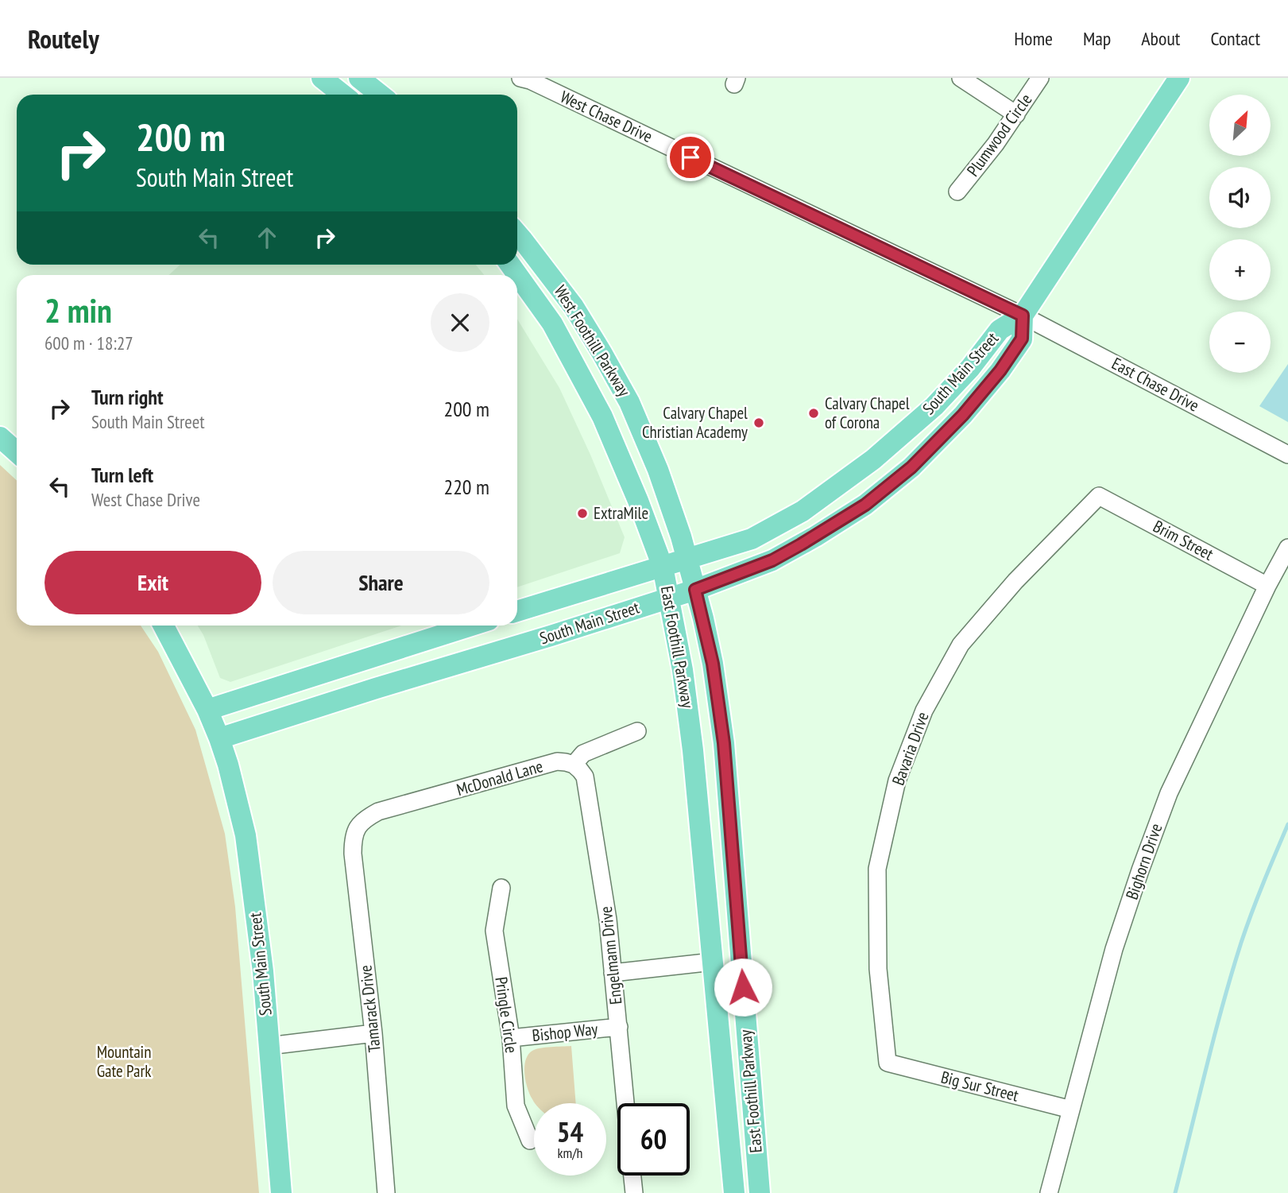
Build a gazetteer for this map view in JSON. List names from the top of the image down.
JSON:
{
  "streets": {
    "main road": ["West Foothill Parkway", "South Main Street", "East Foothill Parkway"],
    "street": [
      "West Chase Drive",
      "Plumwood Circle",
      "East Chase Drive",
      "Brim Street",
      "Bavaria Drive",
      "McDonald Lane",
      "Bighorn Drive",
      "Engelmann Drive",
      "Tamarack Drive",
      "Pringle Circle",
      "Bishop Way",
      "Big Sur Street"
    ]
  },
  "crossings": [
    ["West Chase Drive", "South Main Street"],
    ["West Chase Drive", "East Chase Drive"],
    ["West Foothill Parkway", "South Main Street"],
    ["West Foothill Parkway", "East Foothill Parkway"],
    ["South Main Street", "East Chase Drive"],
    ["South Main Street", "East Foothill Parkway"],
    ["Brim Street", "Bavaria Drive"],
    ["Brim Street", "Bighorn Drive"],
    ["Bavaria Drive", "Big Sur Street"],
    ["McDonald Lane", "Engelmann Drive"],
    ["McDonald Lane", "Tamarack Drive"],
    ["Bighorn Drive", "Big Sur Street"],
    ["Engelmann Drive", "Bishop Way"],
    ["Pringle Circle", "Bishop Way"]
  ],
  "parks": ["Mountain Gate Park"],
  "places": ["Calvary Chapel of Corona", "Calvary Chapel Christian Academy", "ExtraMile"],
  "north": "top right",
  "page": {
    "header": "Routely",
    "nav": [
      "Home",
      "Map",
      "About",
      "Contact"
    ],
    "map_buttons": ["+", "−"],
    "turn": ["200 m", "South Main Street"],
    "heading": ["2 min", "600 m · 18:27"],
    "list": [
      {
        "name": "Turn right",
        "note": "South Main Street",
        "value": "200 m"
      },
      {
        "name": "Turn left",
        "note": "West Chase Drive",
        "value": "220 m"
      }
    ],
    "buttons": ["Exit", "Share"],
    "speed": "54 km/h",
    "limit": "60"
  }
}
